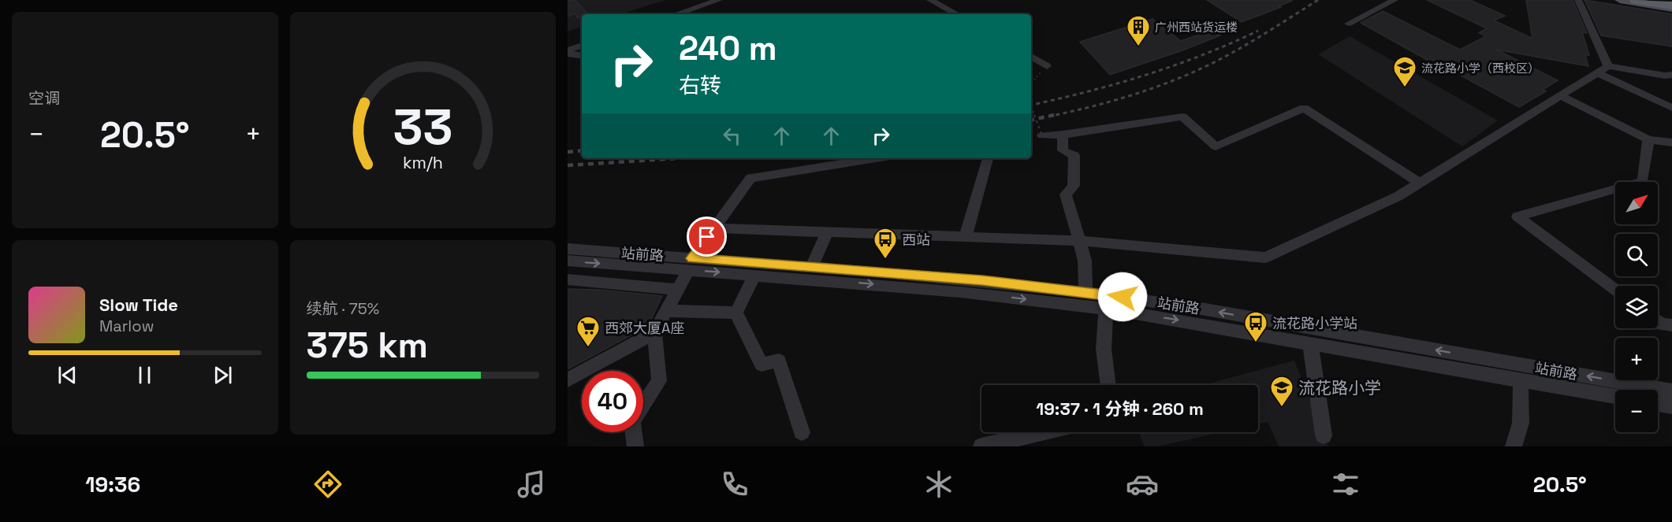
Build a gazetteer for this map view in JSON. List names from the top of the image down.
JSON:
{
  "streets": {
    "street": ["站前路"]
  },
  "places": {
    "building": ["广州西站货运楼"],
    "school or university": ["流花路小学（西校区）", "流花路小学"],
    "bus stop": ["西站", "流花路小学站"],
    "supermarket": ["西郊大厦A座"]
  },
  "north": "top right",
  "page": {
    "tile": [
      "空调",
      ["续航 · 75%", "375 km"]
    ],
    "turn": ["240 m", "右转"],
    "heat": ["−", "20.5°", "+"],
    "map_buttons": ["+", "−"],
    "song": ["Slow Tide", "Marlow"],
    "limit": "40",
    "trip": "19:37 · 1 分钟 · 260 m",
    "tabs": ["19:36", "20.5°"],
    "gauge": ["33", "km/h"]
  }
}
